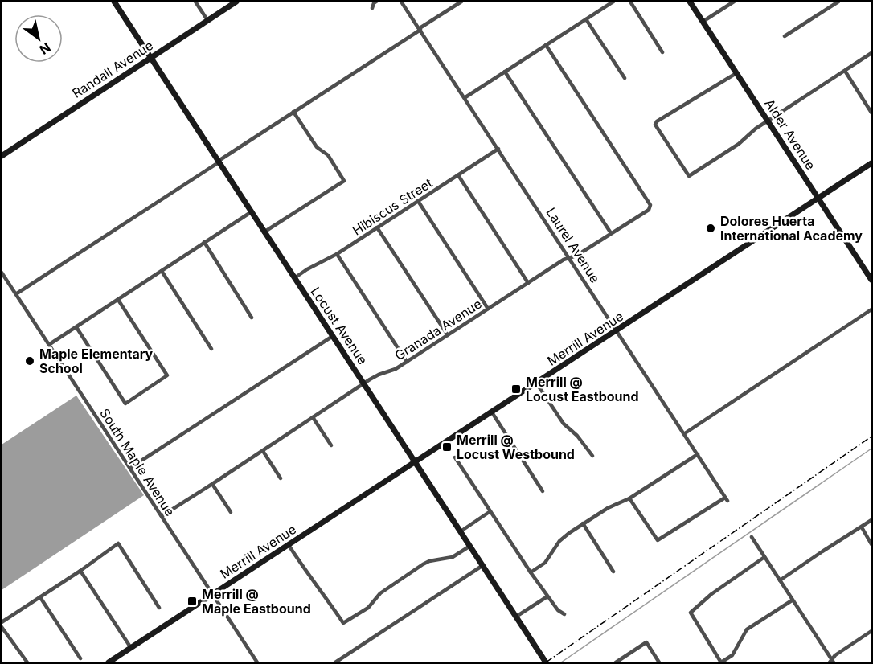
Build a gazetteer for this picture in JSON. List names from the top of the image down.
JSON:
{
  "streets": {
    "main road": [
      "Randall Avenue",
      "Alder Avenue",
      "Locust Avenue",
      "Merrill Avenue"
    ],
    "street": [
      "Hibiscus Street",
      "Laurel Avenue",
      "Granada Avenue",
      "South Maple Avenue"
    ]
  },
  "crossings": [
    ["Randall Avenue", "Locust Avenue"],
    ["Alder Avenue", "Merrill Avenue"],
    ["Hibiscus Street", "Laurel Avenue"],
    ["Hibiscus Street", "Locust Avenue"],
    ["Laurel Avenue", "Granada Avenue"],
    ["Laurel Avenue", "Merrill Avenue"],
    ["Locust Avenue", "Granada Avenue"],
    ["Locust Avenue", "Merrill Avenue"],
    ["Granada Avenue", "South Maple Avenue"],
    ["Merrill Avenue", "South Maple Avenue"]
  ],
  "places": {
    "other": ["Dolores Huerta International Academy", "Maple Elementary School"],
    "transit": ["Merrill @ Locust Eastbound", "Merrill @ Locust Westbound", "Merrill @ Maple Eastbound"]
  },
  "north": "bottom right"
}
